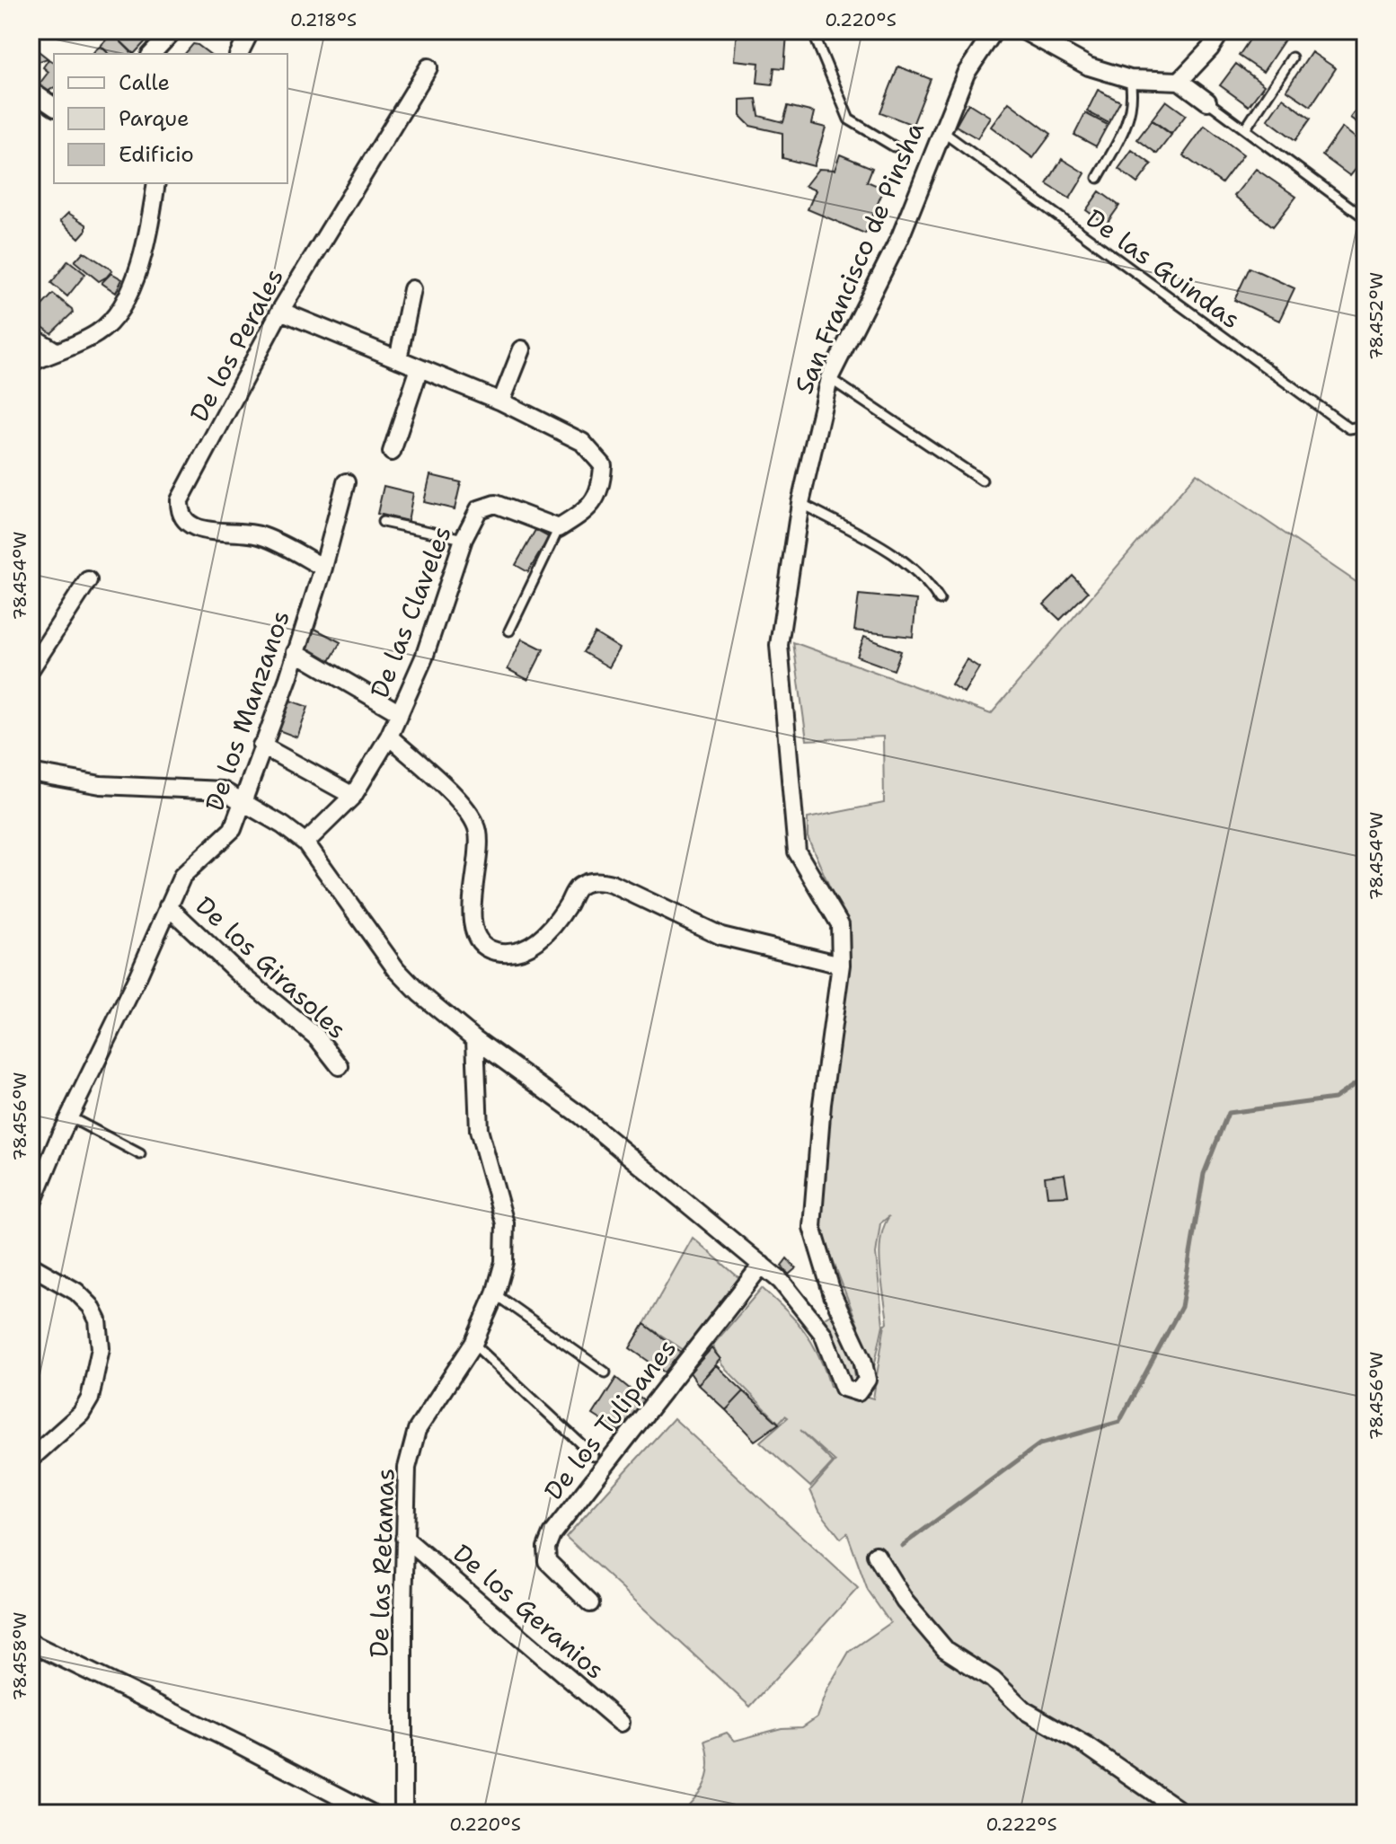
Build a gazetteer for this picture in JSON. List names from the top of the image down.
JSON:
{
  "streets": {
    "street": [
      "San Francisco de Pinsha",
      "De los Perales",
      "De las Claveles",
      "De los Manzanos",
      "De los Girasoles",
      "De los Tulipanes",
      "De las Retamas",
      "De los Geranios"
    ],
    "lane": ["De las Guindas"]
  },
  "crossings": [
    ["San Francisco de Pinsha", "De las Guindas"],
    ["San Francisco de Pinsha", "De los Tulipanes"],
    ["De los Perales", "De los Manzanos"],
    ["De los Manzanos", "De los Girasoles"],
    ["De las Retamas", "De los Geranios"]
  ],
  "legend": ["Calle", "Parque", "Edificio"],
  "coordinates": [
    "0.218°S",
    "0.220°S",
    "78.452°W",
    "78.454°W",
    "78.456°W",
    "78.458°W",
    "0.222°S"
  ]
}
